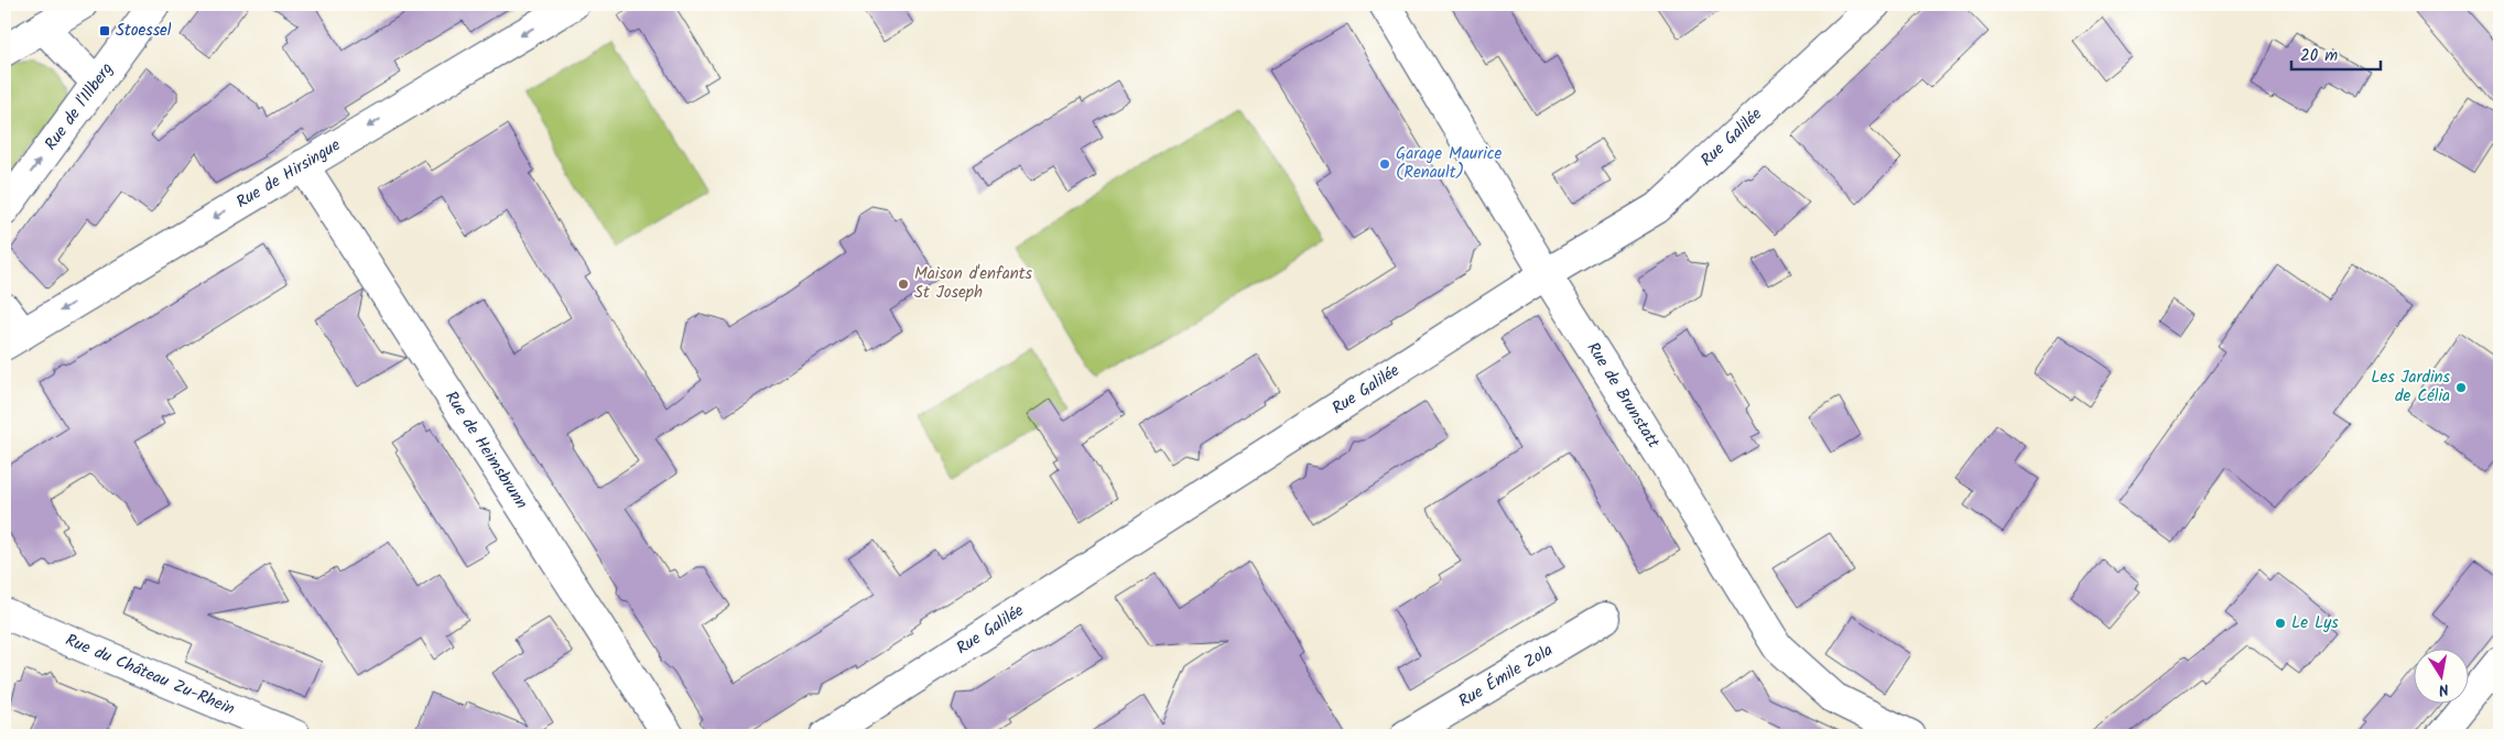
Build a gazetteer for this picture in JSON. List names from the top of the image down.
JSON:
{
  "streets": {
    "street": [
      "Rue de l'Illberg",
      "Rue Galilée",
      "Rue de Hirsingue",
      "Rue de Brunstatt",
      "Rue de Heimsbrunn",
      "Rue du Château Zu-Rhein",
      "Rue Émile Zola"
    ]
  },
  "crossings": [
    ["Rue Galilée", "Rue de Brunstatt"],
    ["Rue de Hirsingue", "Rue de Heimsbrunn"]
  ],
  "one_way": ["Rue de l'Illberg", "Rue de Hirsingue"],
  "places": {
    "transit": ["Stoessel"],
    "other": [
      "Garage Maurice (Renault)",
      "Maison d'enfants St Joseph",
      "Les Jardins de Célia",
      "Le Lys"
    ]
  },
  "scale_bar": "20 m",
  "north": "bottom"
}
